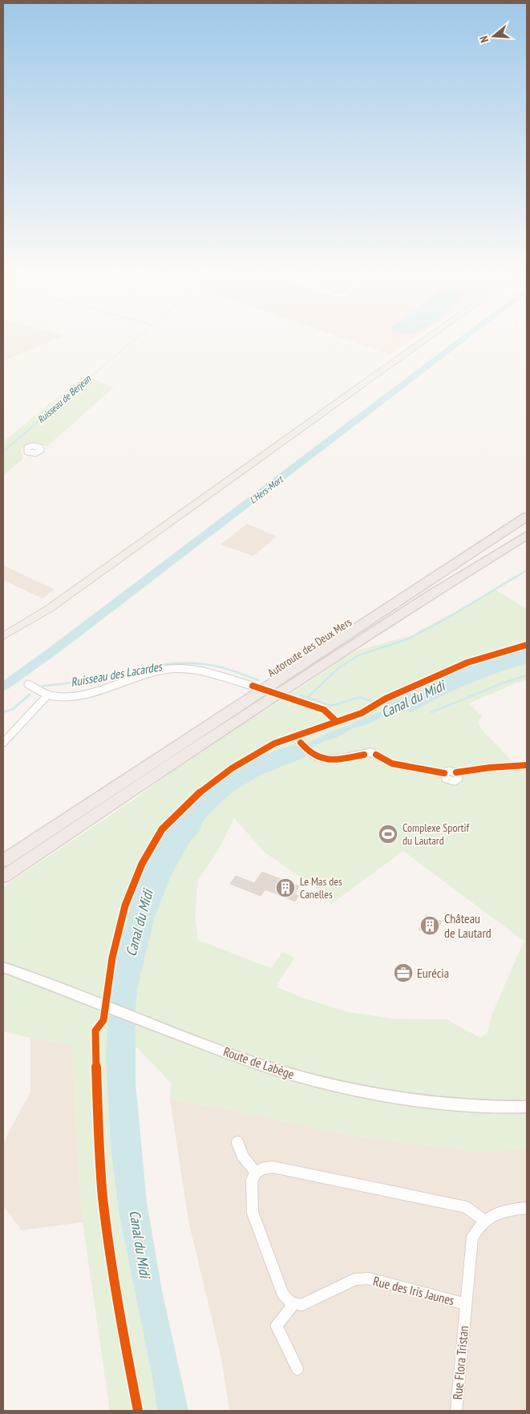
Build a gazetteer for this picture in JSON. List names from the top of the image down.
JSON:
{
  "streets": {
    "highway": ["Autoroute des Deux Mers"],
    "street": ["Route de Labège", "Rue des Iris Jaunes", "Rue Flora Tristan"]
  },
  "crossings": [
    ["Rue des Iris Jaunes", "Rue Flora Tristan"]
  ],
  "water": [
    "Ruisseau de Berjean",
    "L'Hers-Mort",
    "Ruisseau des Lacardes",
    "Canal du Midi"
  ],
  "places": {
    "sports": ["Complexe Sportif du Lautard"],
    "building": ["Le Mas des Canelles", "Château de Lautard"],
    "office": ["Eurécia"]
  },
  "north": "left"
}
